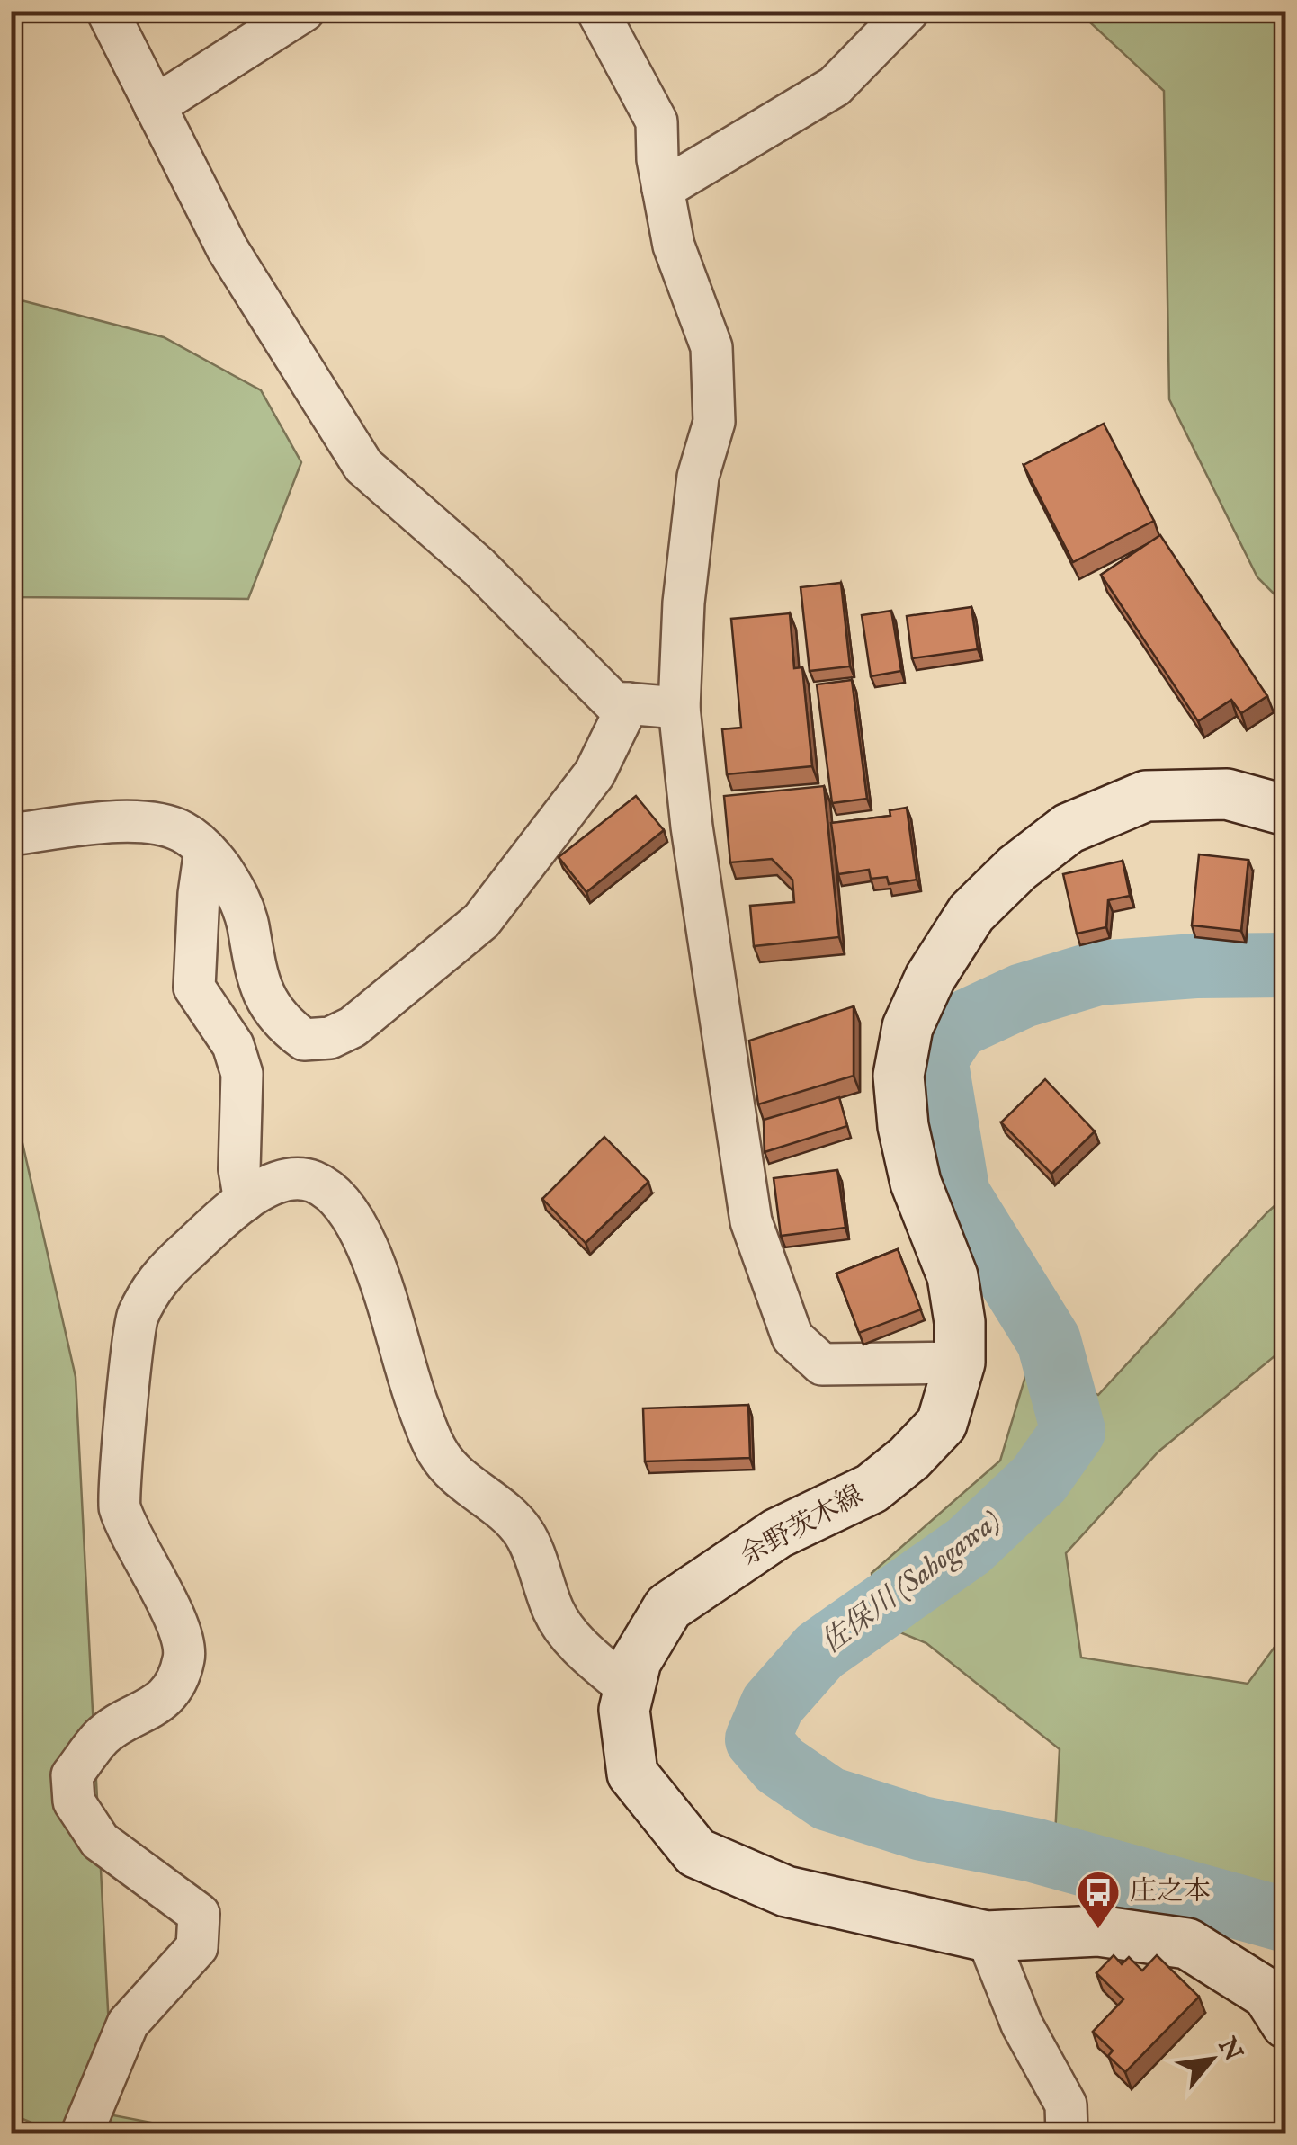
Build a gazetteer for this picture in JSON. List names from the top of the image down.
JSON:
{
  "streets": {
    "main road": ["余野茨木線"]
  },
  "water": ["佐保川 (Sahogawa)"],
  "places": {
    "bus stop": ["庄之本"]
  },
  "north": "top right"
}
